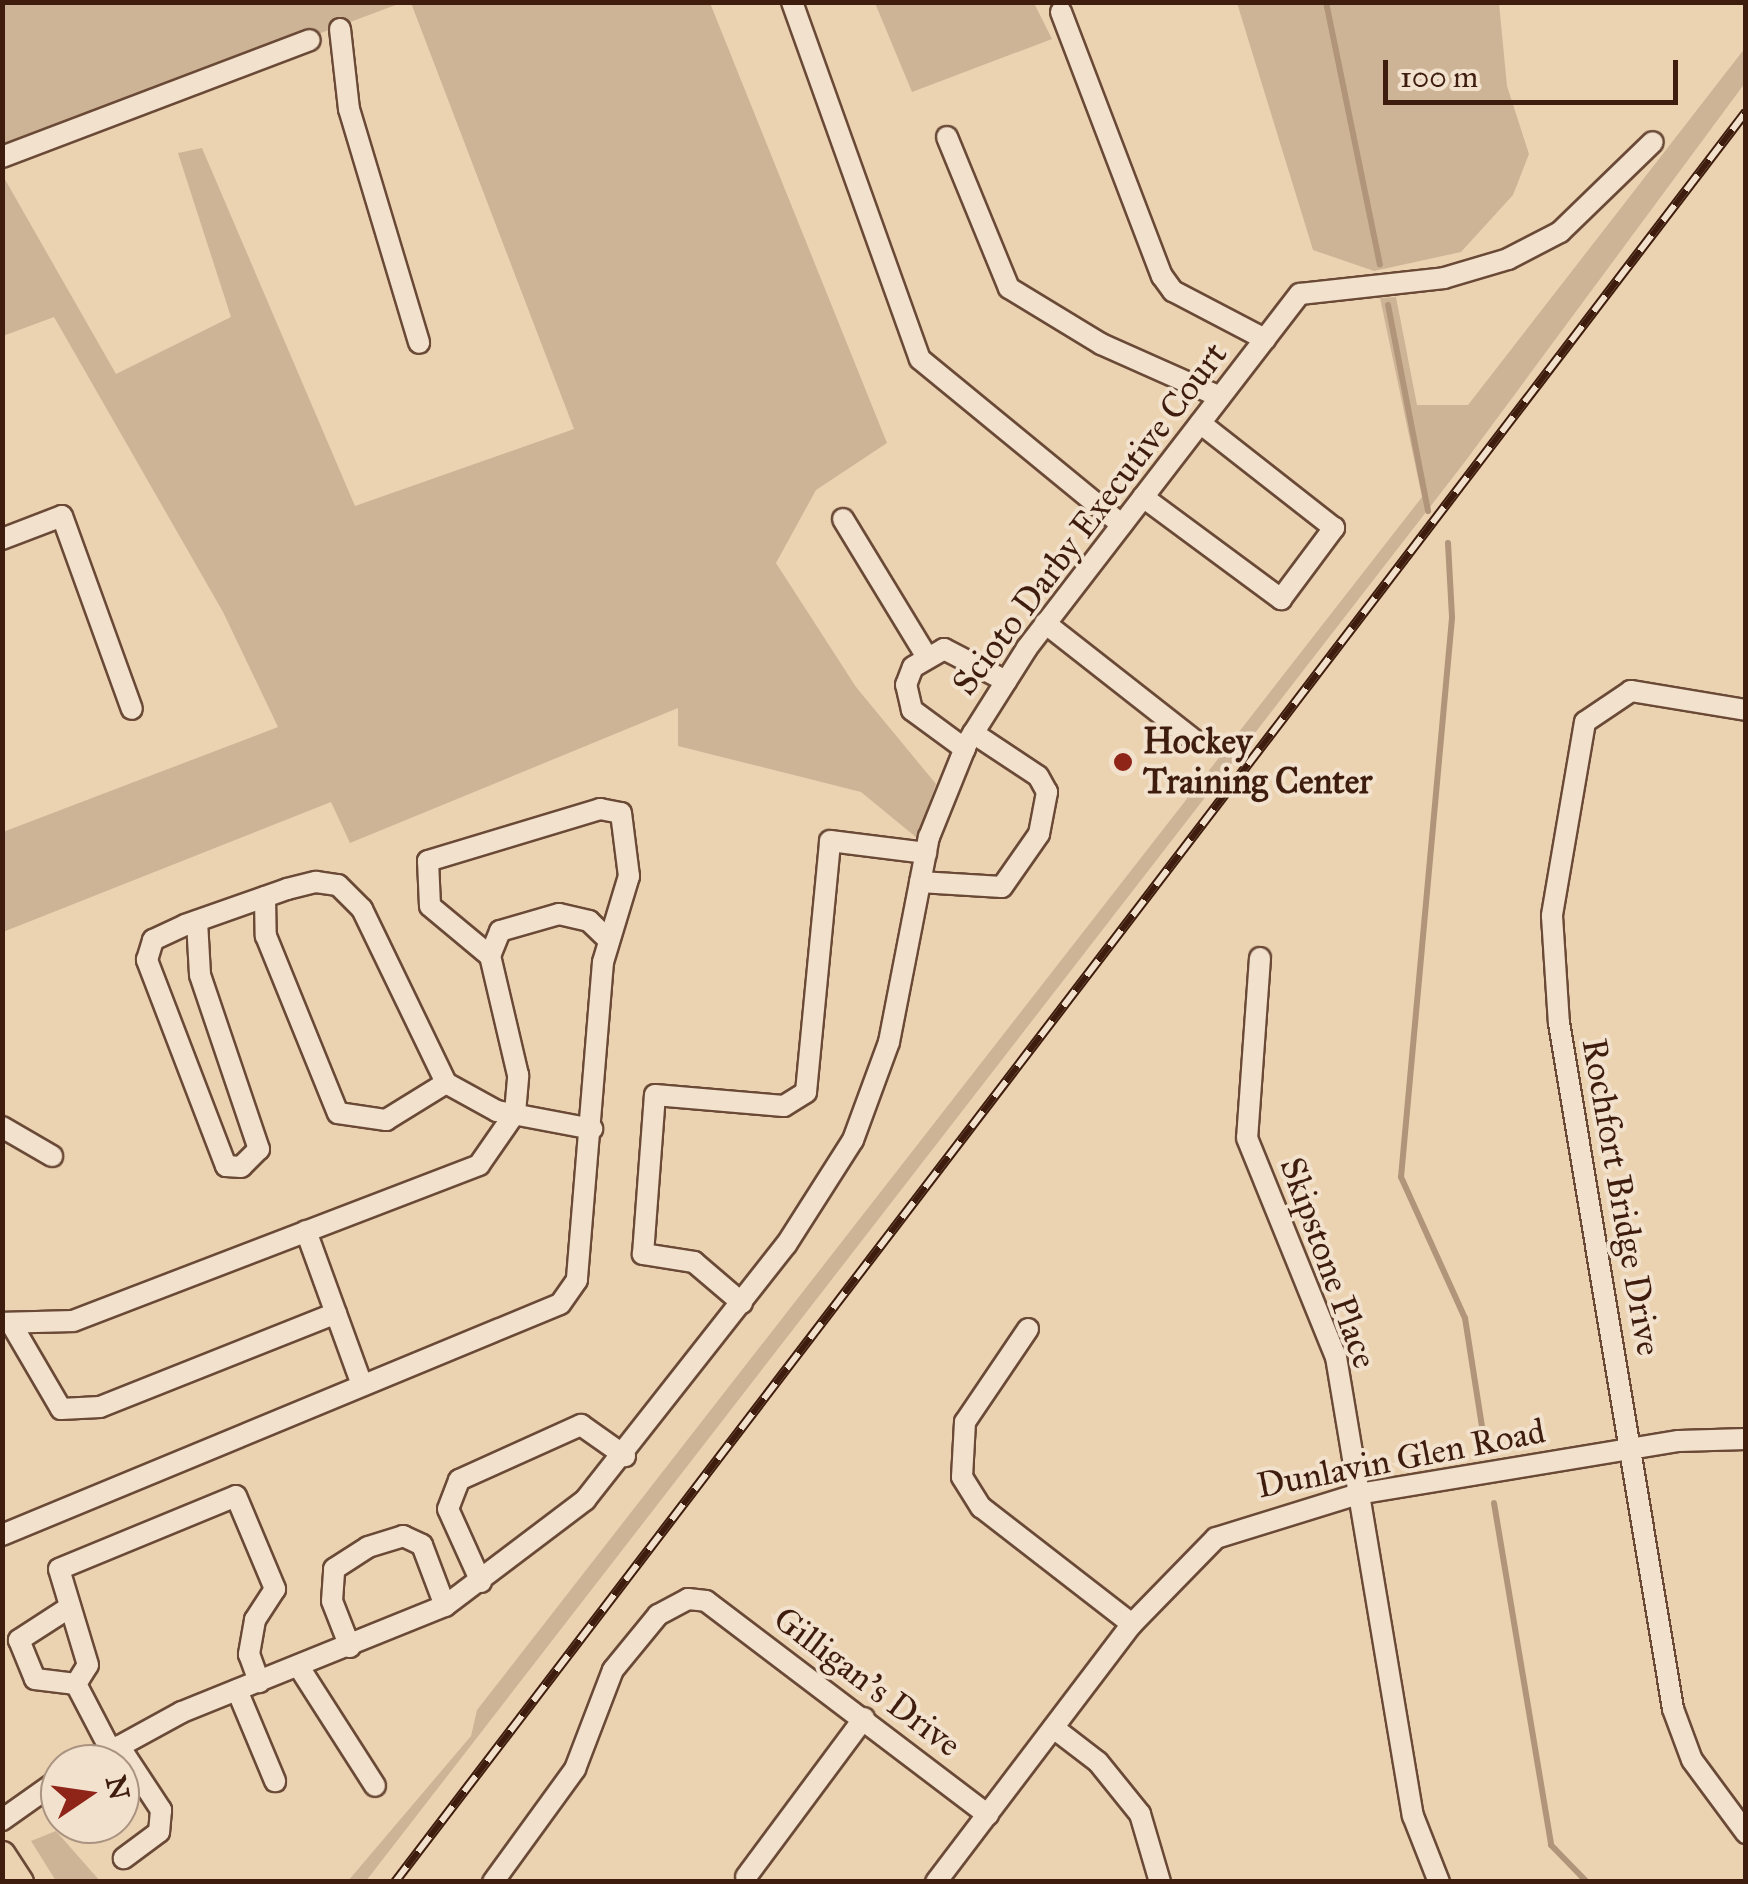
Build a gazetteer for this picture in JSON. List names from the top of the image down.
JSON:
{
  "streets": {
    "street": [
      "Scioto Darby Executive Court",
      "Rochfort Bridge Drive",
      "Skipstone Place",
      "Dunlavin Glen Road",
      "Gilligan's Drive"
    ]
  },
  "crossings": [
    ["Rochfort Bridge Drive", "Dunlavin Glen Road"],
    ["Skipstone Place", "Dunlavin Glen Road"],
    ["Dunlavin Glen Road", "Gilligan's Drive"]
  ],
  "places": ["Hockey Training Center"],
  "scale_bar": "100 m",
  "north": "right"
}
